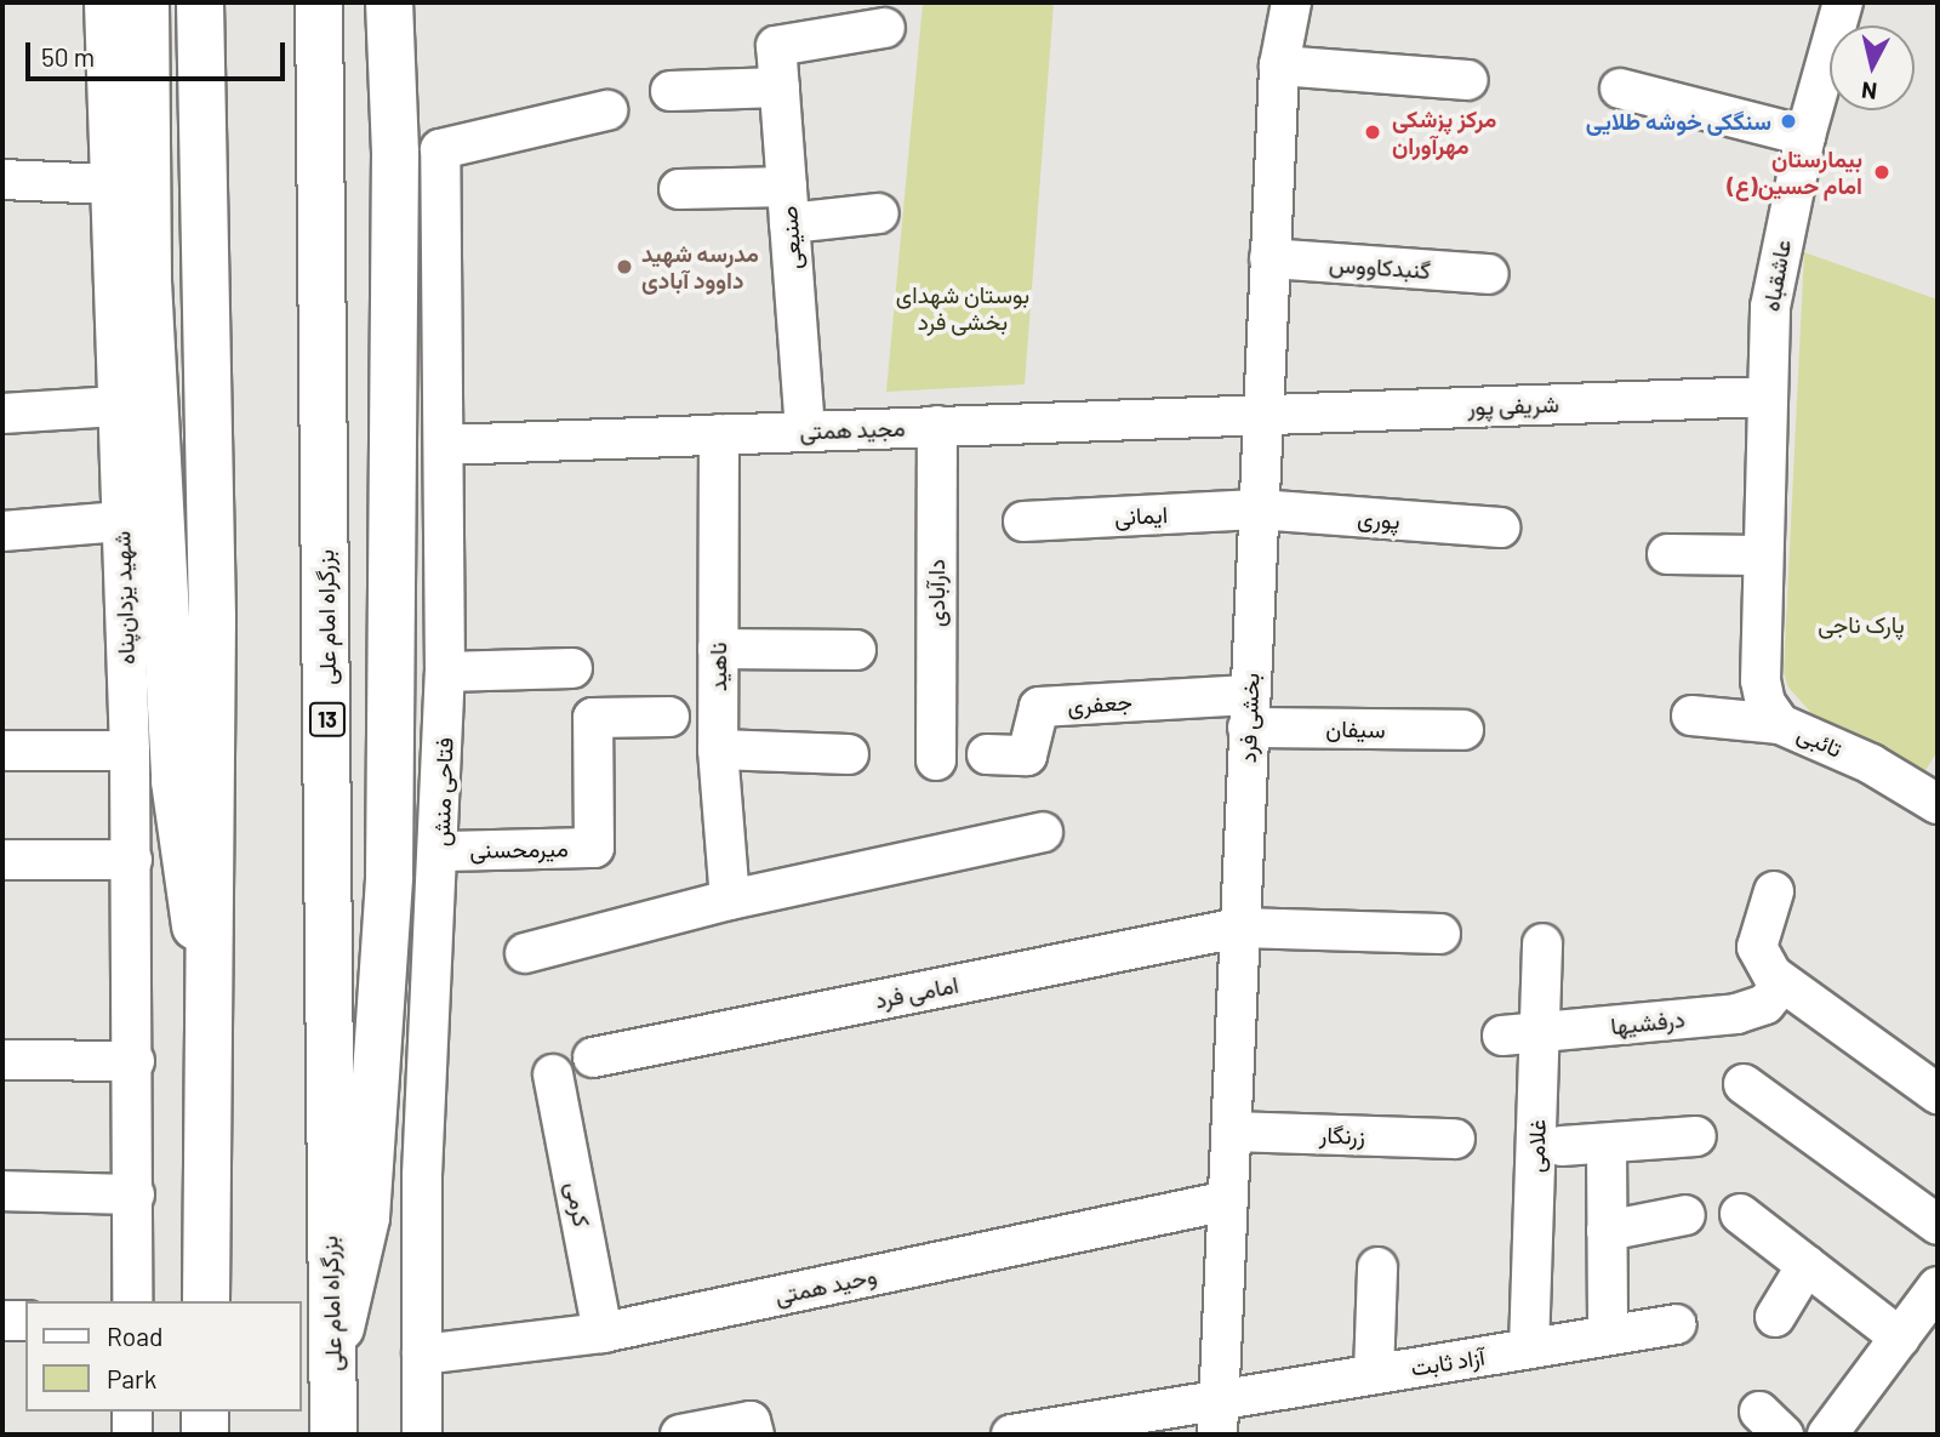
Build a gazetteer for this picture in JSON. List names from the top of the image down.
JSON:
{
  "streets": {
    "main road": ["بزرگراه امام علی", "13"],
    "street": [
      "صنیعی",
      "گنبدکاووس",
      "عاشقباه",
      "شریفی پور",
      "مجید همتی",
      "ایمانی",
      "پوری",
      "دارآبادی",
      "شهید یزدان‌پناه",
      "ناهید",
      "جعفری",
      "بخشی فرد",
      "سیفان",
      "تائبی",
      "فتاحی منش",
      "میرمحسنی",
      "امامی فرد",
      "درفشیها",
      "زرنگار",
      "غلامی",
      "کرمی",
      "وحید همتی",
      "آزاد ثابت"
    ]
  },
  "crossings": [
    ["صنیعی", "مجید همتی"],
    ["گنبدکاووس", "بخشی فرد"],
    ["عاشقباه", "شریفی پور"],
    ["عاشقباه", "تائبی"],
    ["شریفی پور", "مجید همتی"],
    ["شریفی پور", "بخشی فرد"],
    ["مجید همتی", "دارآبادی"],
    ["مجید همتی", "ناهید"],
    ["مجید همتی", "بخشی فرد"],
    ["مجید همتی", "فتاحی منش"],
    ["ایمانی", "پوری"],
    ["ایمانی", "بخشی فرد"],
    ["پوری", "بخشی فرد"],
    ["جعفری", "بخشی فرد"],
    ["جعفری", "سیفان"],
    ["بخشی فرد", "سیفان"],
    ["بخشی فرد", "امامی فرد"],
    ["بخشی فرد", "زرنگار"],
    ["بخشی فرد", "وحید همتی"],
    ["بخشی فرد", "آزاد ثابت"],
    ["فتاحی منش", "میرمحسنی"],
    ["فتاحی منش", "وحید همتی"],
    ["درفشیها", "غلامی"],
    ["غلامی", "آزاد ثابت"],
    ["کرمی", "وحید همتی"]
  ],
  "parks": ["بوستان شهدای بخشی فرد", "پارک ناجی"],
  "places": [
    "سنگکی خوشه طلایی",
    "مرکز پزشکی مهرآوران",
    "بیمارستان امام حسین(ع)",
    "مدرسه شهید داوود آبادی"
  ],
  "legend": ["Road", "Park"],
  "scale_bar": "50 m",
  "north": "bottom"
}
